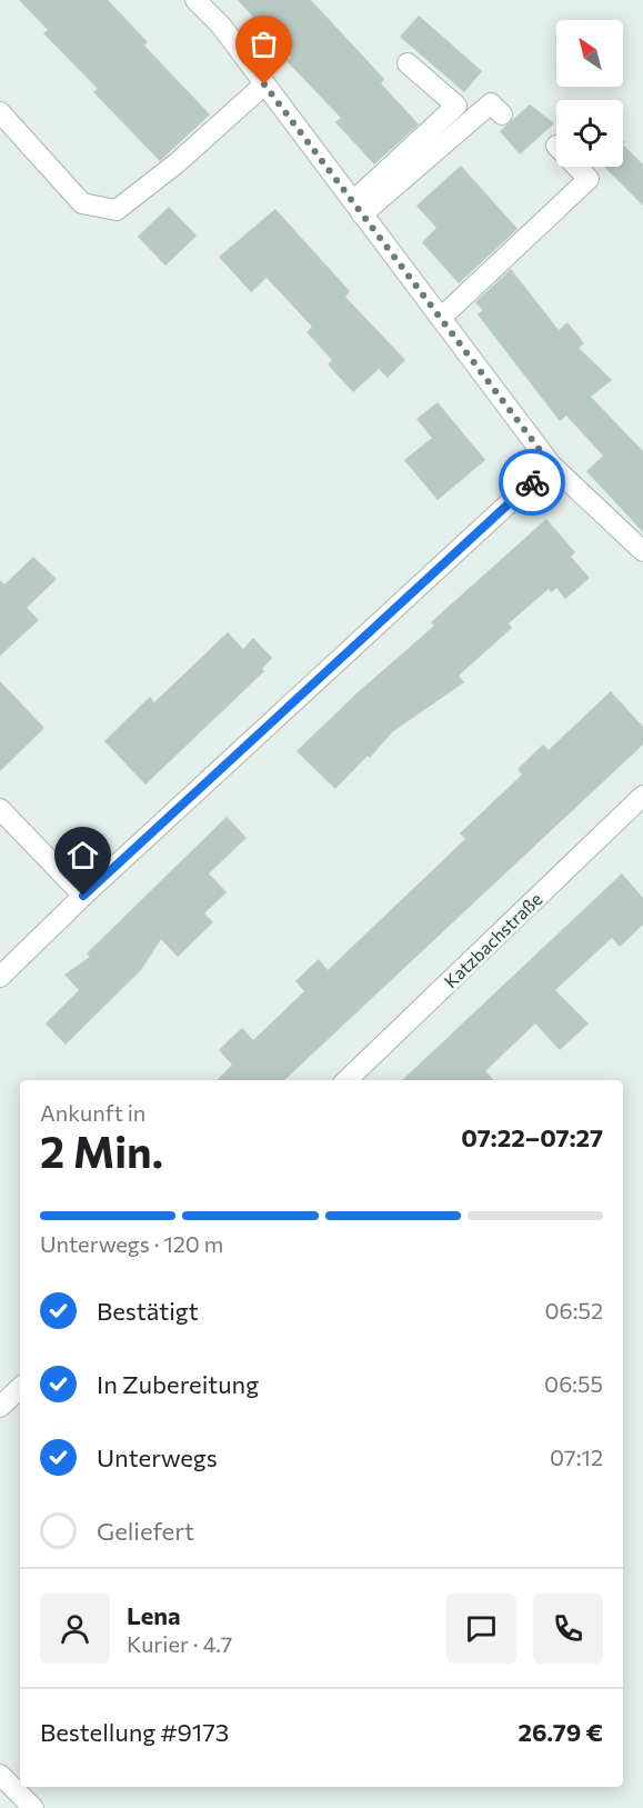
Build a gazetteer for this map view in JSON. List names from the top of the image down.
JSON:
{
  "streets": {
    "street": ["Katzbachstraße"]
  },
  "north": "top left",
  "page": {
    "heading": ["2 Min.", "Ankunft in", "07:22–07:27"],
    "panel": [
      "Lena",
      "Kurier · 4.7",
      "Bestellung #9173",
      "26.79 €"
    ],
    "bar": "Unterwegs · 120 m",
    "list": [
      ["Bestätigt", "06:52"],
      ["In Zubereitung", "06:55"],
      ["Unterwegs", "07:12"],
      "Geliefert"
    ]
  }
}
